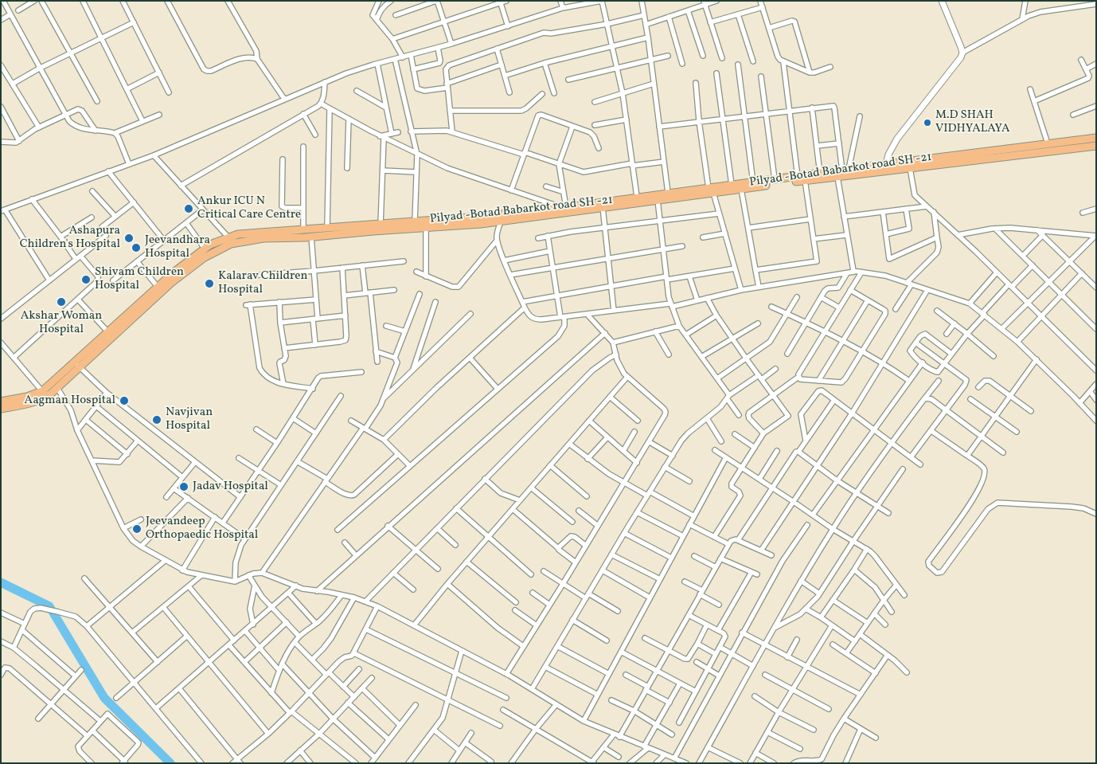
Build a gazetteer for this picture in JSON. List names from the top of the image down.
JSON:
{
  "streets": {
    "main road": ["Pilyad -Botad Babarkot road SH -21"]
  },
  "places": [
    "M.D SHAH VIDHYALAYA",
    "Ankur ICU N Critical Care Centre",
    "Ashapura Children's Hospital",
    "Jeevandhara Hospital",
    "Shivam Children Hospital",
    "Kalarav Children Hospital",
    "Akshar Woman Hospital",
    "Aagman Hospital",
    "Navjivan Hospital",
    "Jadav Hospital",
    "Jeevandeep Orthopaedic Hospital"
  ]
}
